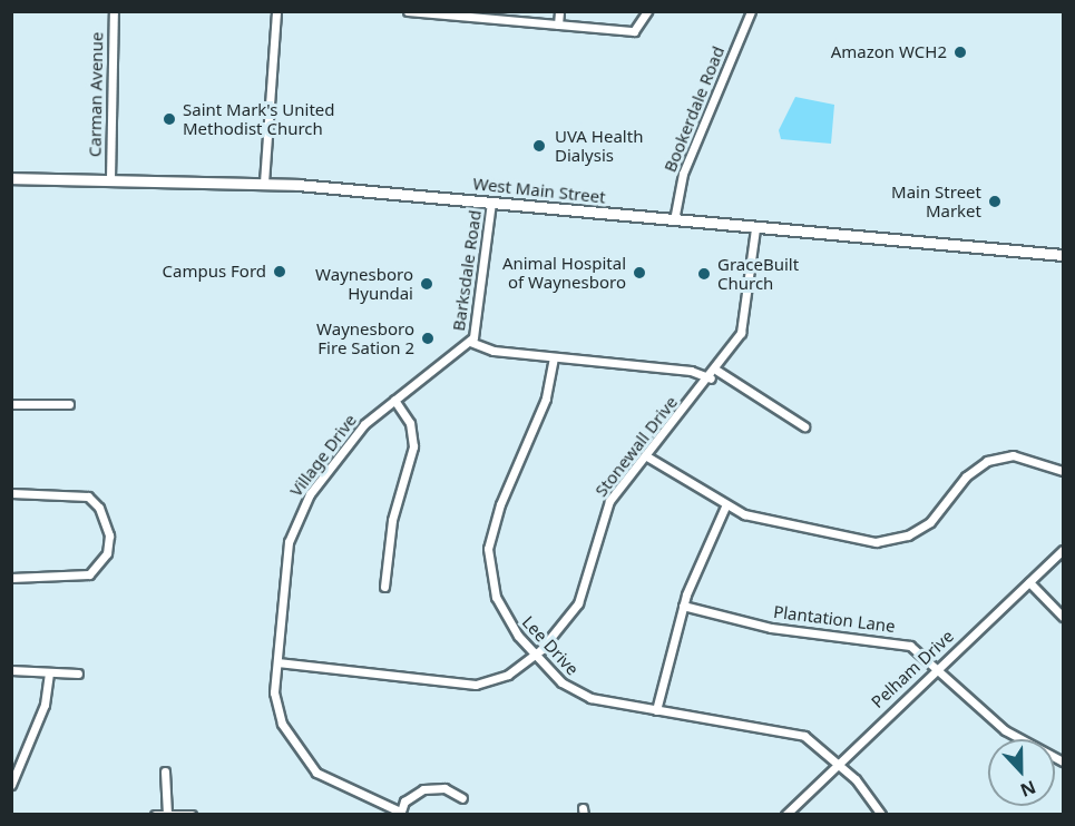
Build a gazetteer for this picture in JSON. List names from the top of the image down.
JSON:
{
  "streets": {
    "main road": ["West Main Street"],
    "street": [
      "Carman Avenue",
      "Bookerdale Road",
      "Barksdale Road",
      "Stonewall Drive",
      "Village Drive",
      "Plantation Lane",
      "Lee Drive",
      "Pelham Drive"
    ]
  },
  "crossings": [
    ["Carman Avenue", "West Main Street"],
    ["Bookerdale Road", "West Main Street"],
    ["West Main Street", "Barksdale Road"],
    ["West Main Street", "Stonewall Drive"],
    ["Barksdale Road", "Village Drive"],
    ["Stonewall Drive", "Village Drive"],
    ["Stonewall Drive", "Lee Drive"],
    ["Plantation Lane", "Pelham Drive"],
    ["Lee Drive", "Pelham Drive"]
  ],
  "places": [
    "Amazon WCH2",
    "Saint Mark's United Methodist Church",
    "UVA Health Dialysis",
    "Main Street Market",
    "Campus Ford",
    "Animal Hospital of Waynesboro",
    "GraceBuilt Church",
    "Waynesboro Hyundai",
    "Waynesboro Fire Sation 2"
  ],
  "north": "bottom"
}
